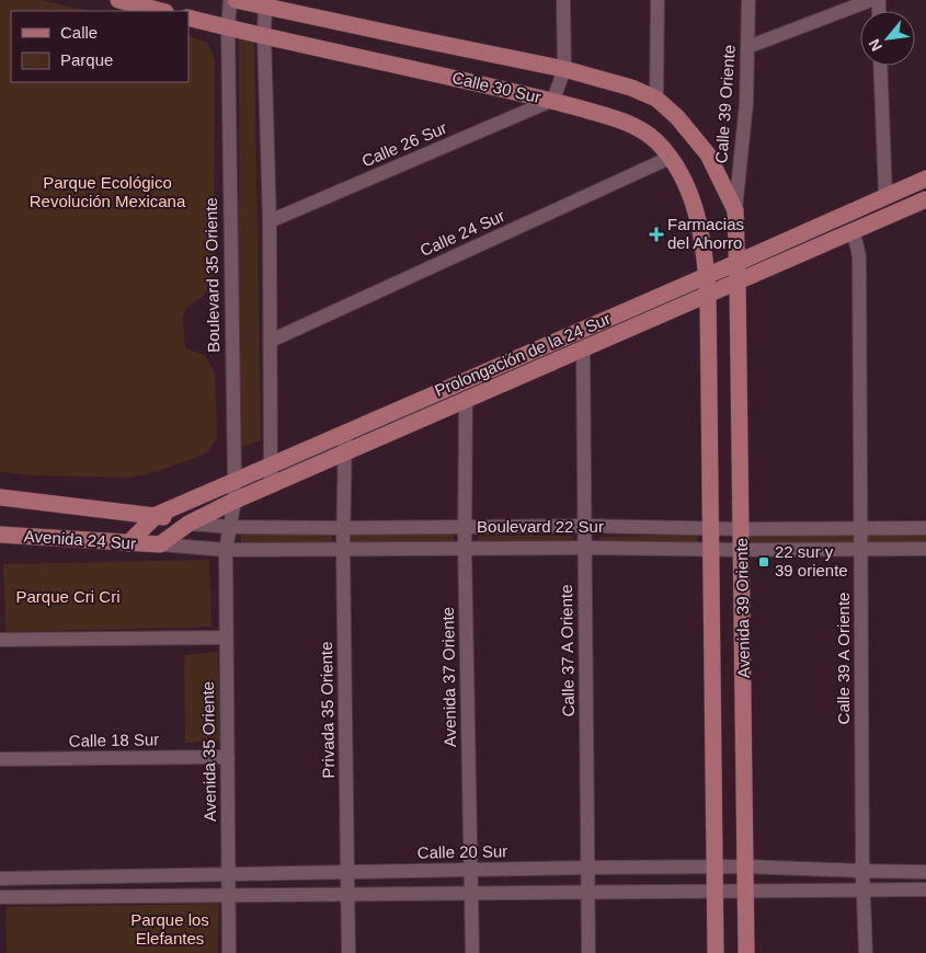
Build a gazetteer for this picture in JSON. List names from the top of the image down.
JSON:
{
  "streets": {
    "main road": [
      "Calle 30 Sur",
      "Prolongación de la 24 Sur",
      "Boulevard 22 Sur",
      "Avenida 24 Sur",
      "Avenida 39 Oriente"
    ],
    "street": [
      "Calle 39 Oriente",
      "Calle 26 Sur",
      "Calle 24 Sur",
      "Boulevard 35 Oriente",
      "Calle 37 A Oriente",
      "Calle 39 A Oriente",
      "Avenida 37 Oriente",
      "Privada 35 Oriente",
      "Calle 18 Sur",
      "Avenida 35 Oriente",
      "Calle 20 Sur"
    ]
  },
  "crossings": [
    ["Calle 30 Sur", "Calle 39 Oriente"],
    ["Calle 30 Sur", "Calle 26 Sur"],
    ["Calle 30 Sur", "Calle 24 Sur"],
    ["Calle 30 Sur", "Boulevard 35 Oriente"],
    ["Calle 30 Sur", "Prolongación de la 24 Sur"],
    ["Calle 30 Sur", "Avenida 39 Oriente"],
    ["Boulevard 35 Oriente", "Prolongación de la 24 Sur"],
    ["Boulevard 35 Oriente", "Boulevard 22 Sur"],
    ["Boulevard 35 Oriente", "Avenida 35 Oriente"],
    ["Prolongación de la 24 Sur", "Boulevard 22 Sur"],
    ["Prolongación de la 24 Sur", "Avenida 24 Sur"],
    ["Prolongación de la 24 Sur", "Avenida 39 Oriente"],
    ["Prolongación de la 24 Sur", "Calle 37 A Oriente"],
    ["Prolongación de la 24 Sur", "Calle 39 A Oriente"],
    ["Prolongación de la 24 Sur", "Avenida 37 Oriente"],
    ["Prolongación de la 24 Sur", "Privada 35 Oriente"],
    ["Boulevard 22 Sur", "Avenida 24 Sur"],
    ["Boulevard 22 Sur", "Avenida 39 Oriente"],
    ["Boulevard 22 Sur", "Calle 37 A Oriente"],
    ["Boulevard 22 Sur", "Calle 39 A Oriente"],
    ["Boulevard 22 Sur", "Avenida 37 Oriente"],
    ["Boulevard 22 Sur", "Privada 35 Oriente"],
    ["Boulevard 22 Sur", "Avenida 35 Oriente"],
    ["Avenida 39 Oriente", "Calle 20 Sur"],
    ["Calle 37 A Oriente", "Calle 20 Sur"],
    ["Calle 39 A Oriente", "Calle 20 Sur"],
    ["Avenida 37 Oriente", "Calle 20 Sur"],
    ["Privada 35 Oriente", "Calle 20 Sur"],
    ["Calle 18 Sur", "Avenida 35 Oriente"],
    ["Avenida 35 Oriente", "Calle 20 Sur"]
  ],
  "parks": ["Parque Ecológico Revolución Mexicana", "Parque Cri Cri", "Parque los Elefantes"],
  "places": {
    "health": ["Farmacias del Ahorro"],
    "transit": ["22 sur y 39 oriente"]
  },
  "legend": ["Calle", "Parque"],
  "north": "bottom left"
}
